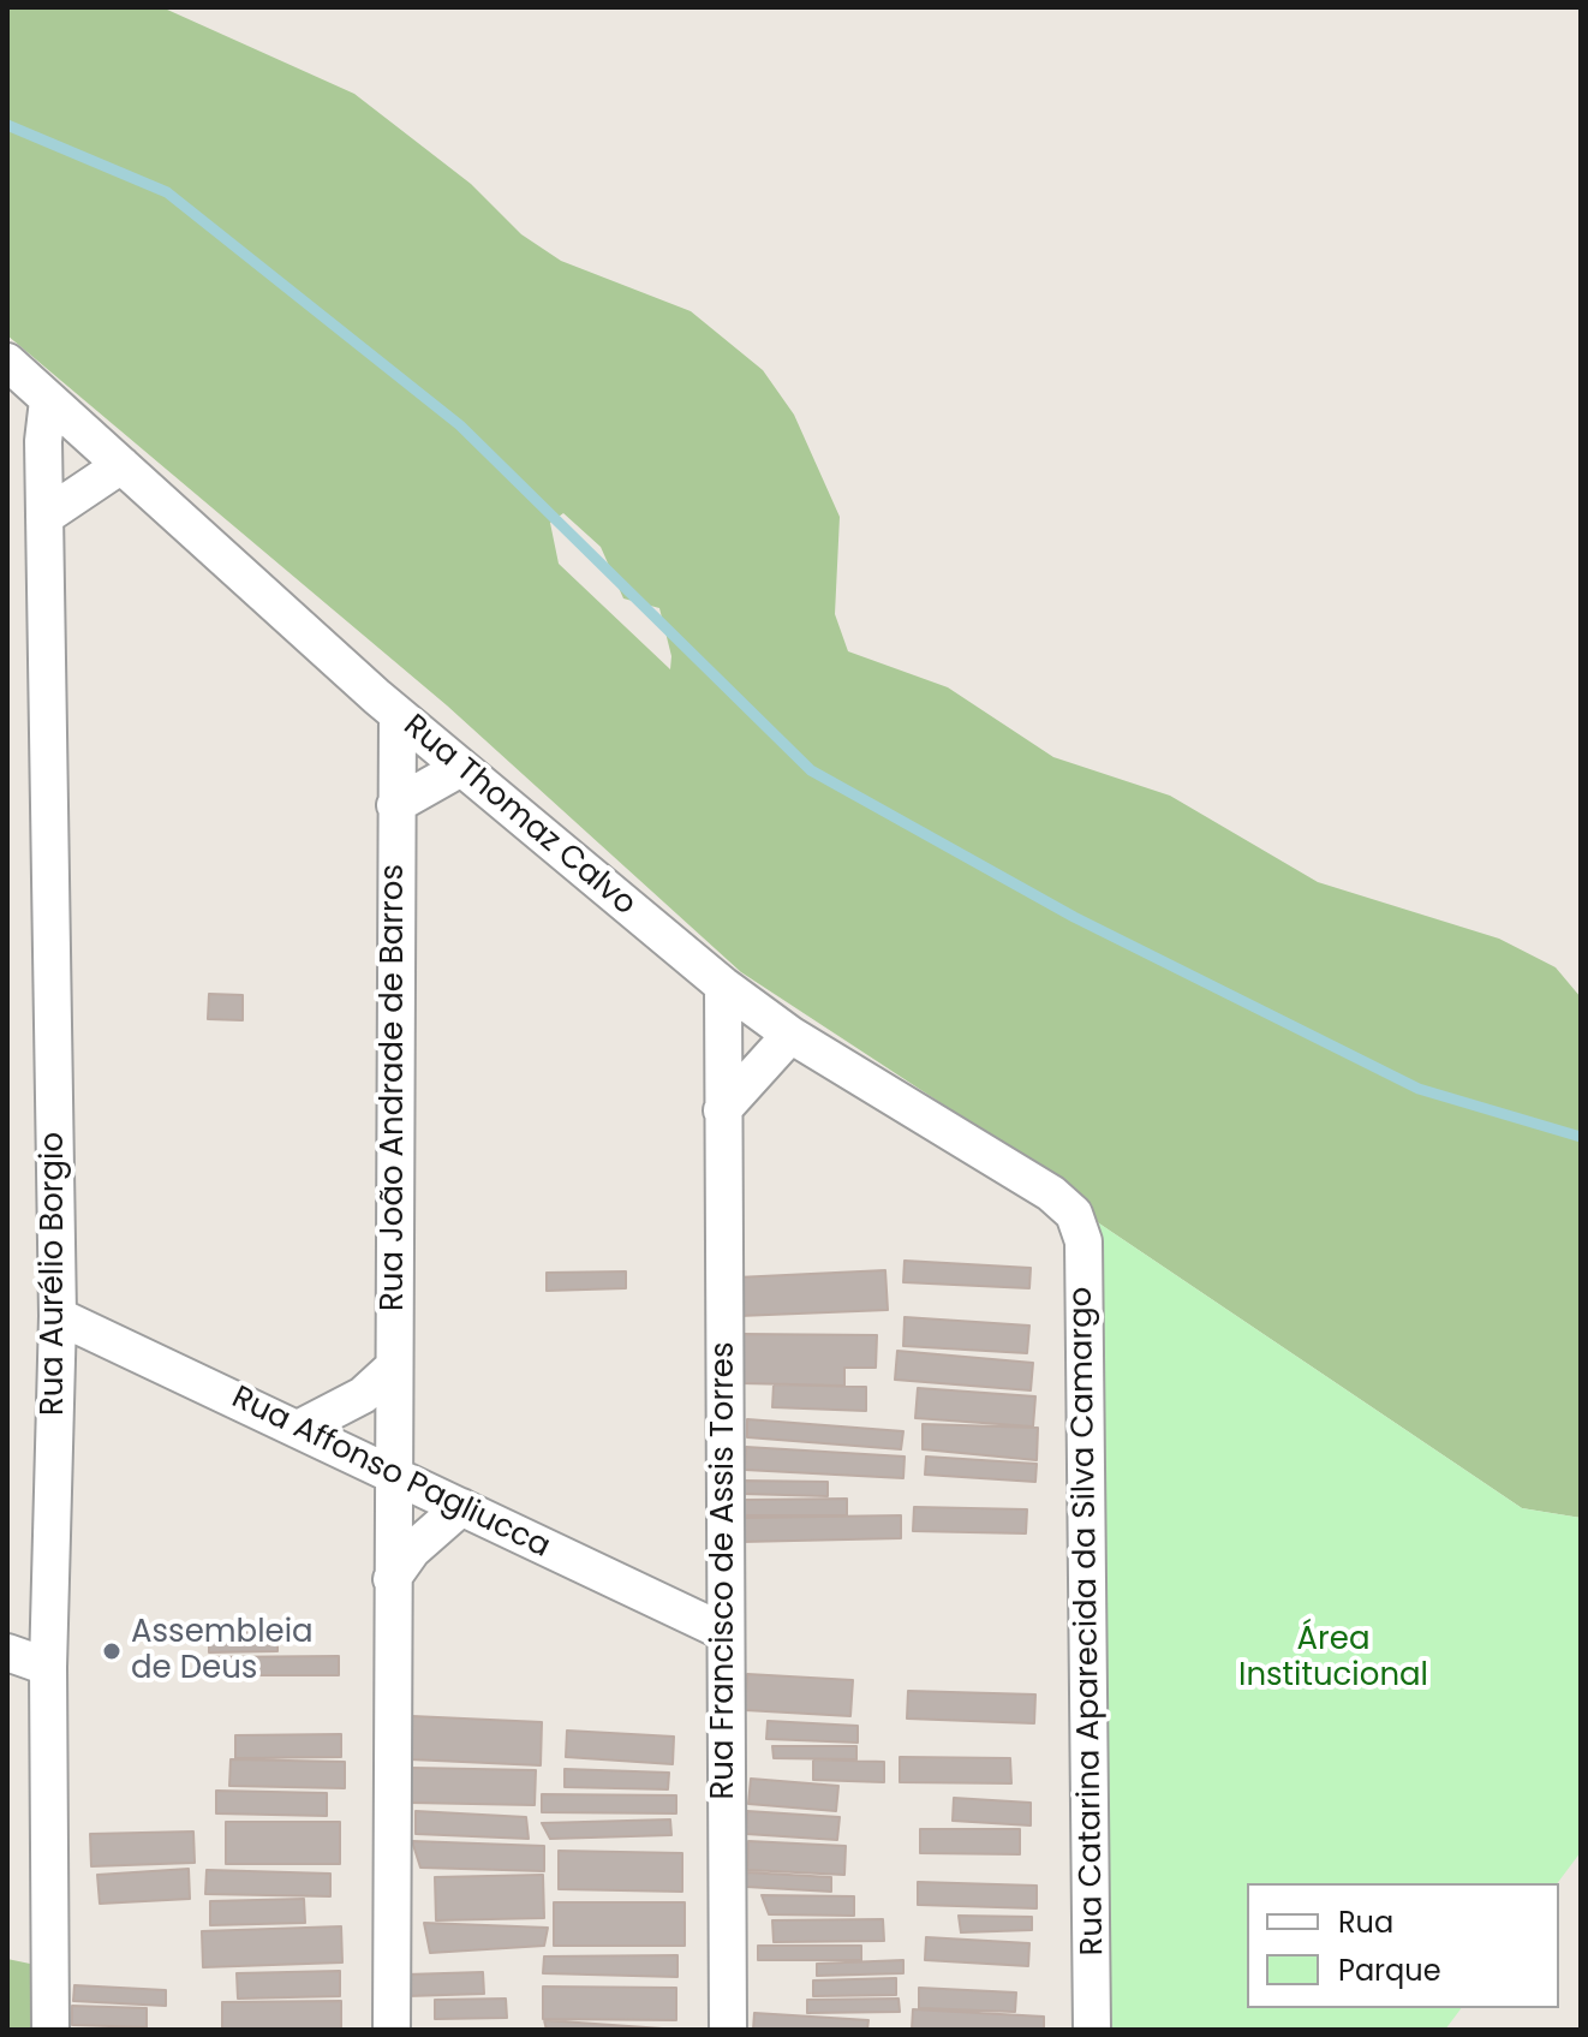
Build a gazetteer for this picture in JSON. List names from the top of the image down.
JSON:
{
  "streets": {
    "street": [
      "Rua Thomaz Calvo",
      "Rua João Andrade de Barros",
      "Rua Aurélio Borgio",
      "Rua Affonso Pagliucca",
      "Rua Francisco de Assis Torres",
      "Rua Catarina Aparecida da Silva Camargo"
    ]
  },
  "crossings": [
    ["Rua Thomaz Calvo", "Rua João Andrade de Barros"],
    ["Rua Thomaz Calvo", "Rua Aurélio Borgio"],
    ["Rua Thomaz Calvo", "Rua Francisco de Assis Torres"],
    ["Rua Thomaz Calvo", "Rua Catarina Aparecida da Silva Camargo"],
    ["Rua João Andrade de Barros", "Rua Affonso Pagliucca"],
    ["Rua Aurélio Borgio", "Rua Affonso Pagliucca"],
    ["Rua Affonso Pagliucca", "Rua Francisco de Assis Torres"]
  ],
  "parks": ["Área Institucional"],
  "places": ["Assembleia de Deus"],
  "legend": ["Rua", "Parque"]
}
